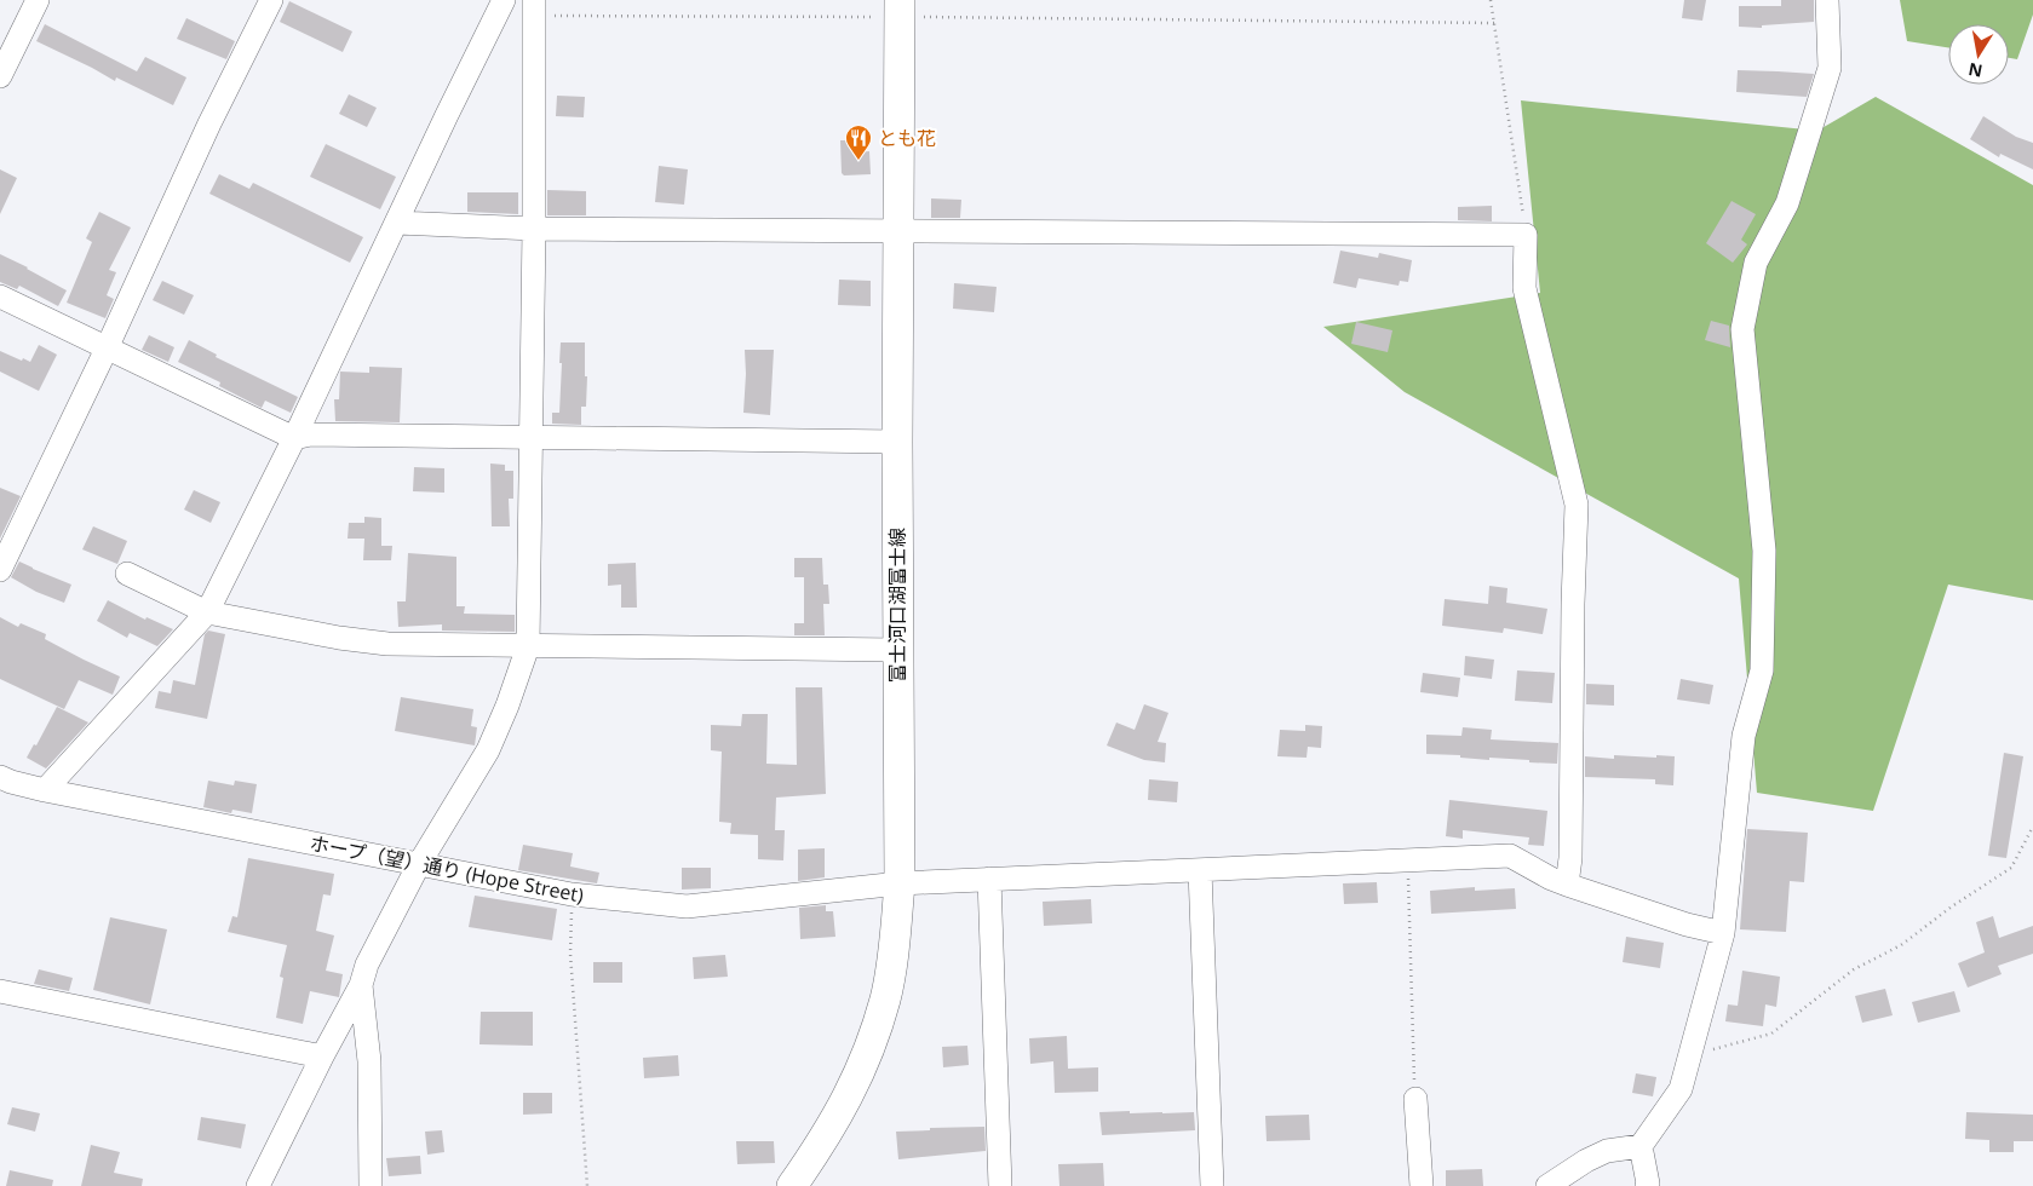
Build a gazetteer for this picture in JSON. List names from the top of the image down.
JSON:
{
  "streets": {
    "main road": ["富士河口湖富士線"],
    "street": ["ホープ（望）通り (Hope Street)"]
  },
  "crossings": [
    ["富士河口湖富士線", "ホープ（望）通り (Hope Street)"]
  ],
  "places": {
    "restaurant": ["とも花"]
  },
  "north": "bottom"
}
